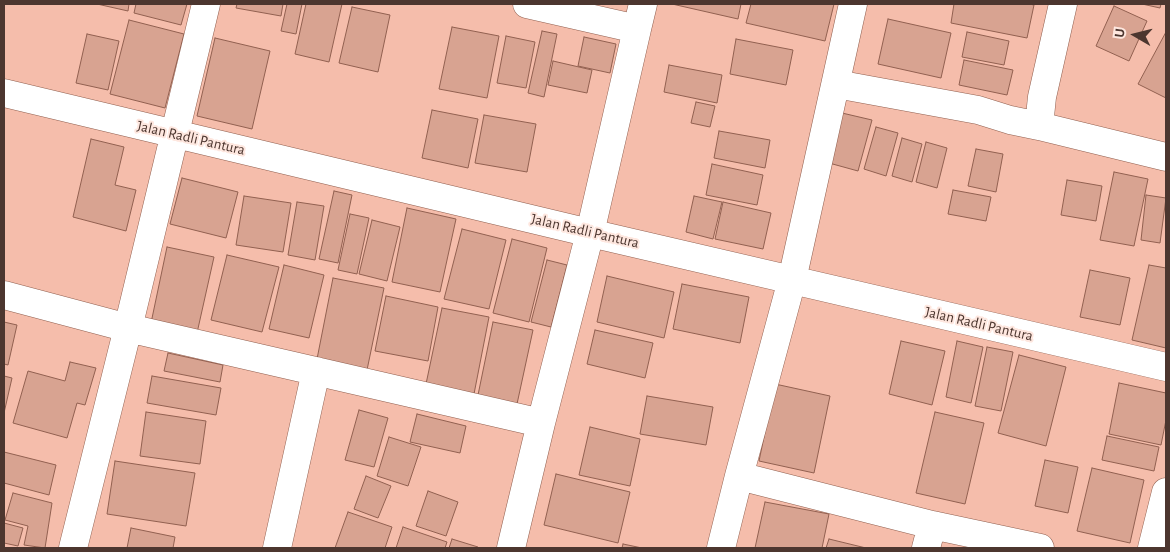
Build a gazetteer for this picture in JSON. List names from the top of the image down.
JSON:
{
  "streets": {
    "street": ["Jalan Radli Pantura"]
  },
  "north": "left"
}
